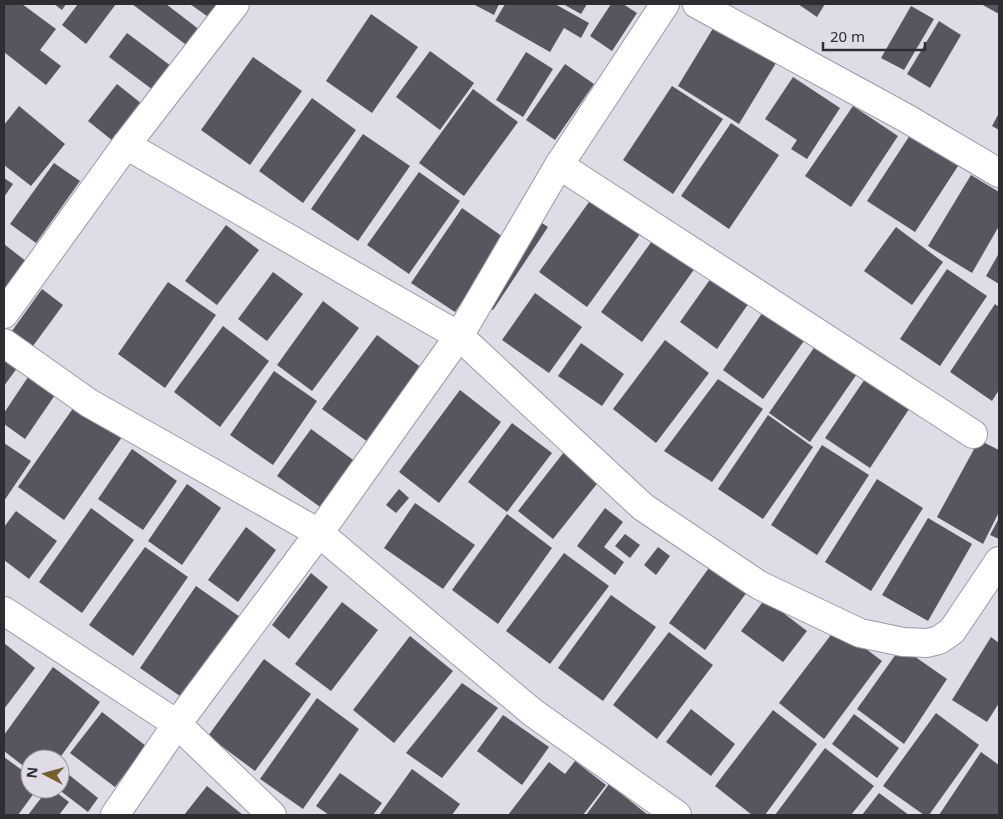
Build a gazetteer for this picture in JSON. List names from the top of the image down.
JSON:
{
  "scale_bar": "20 m",
  "north": "left"
}
